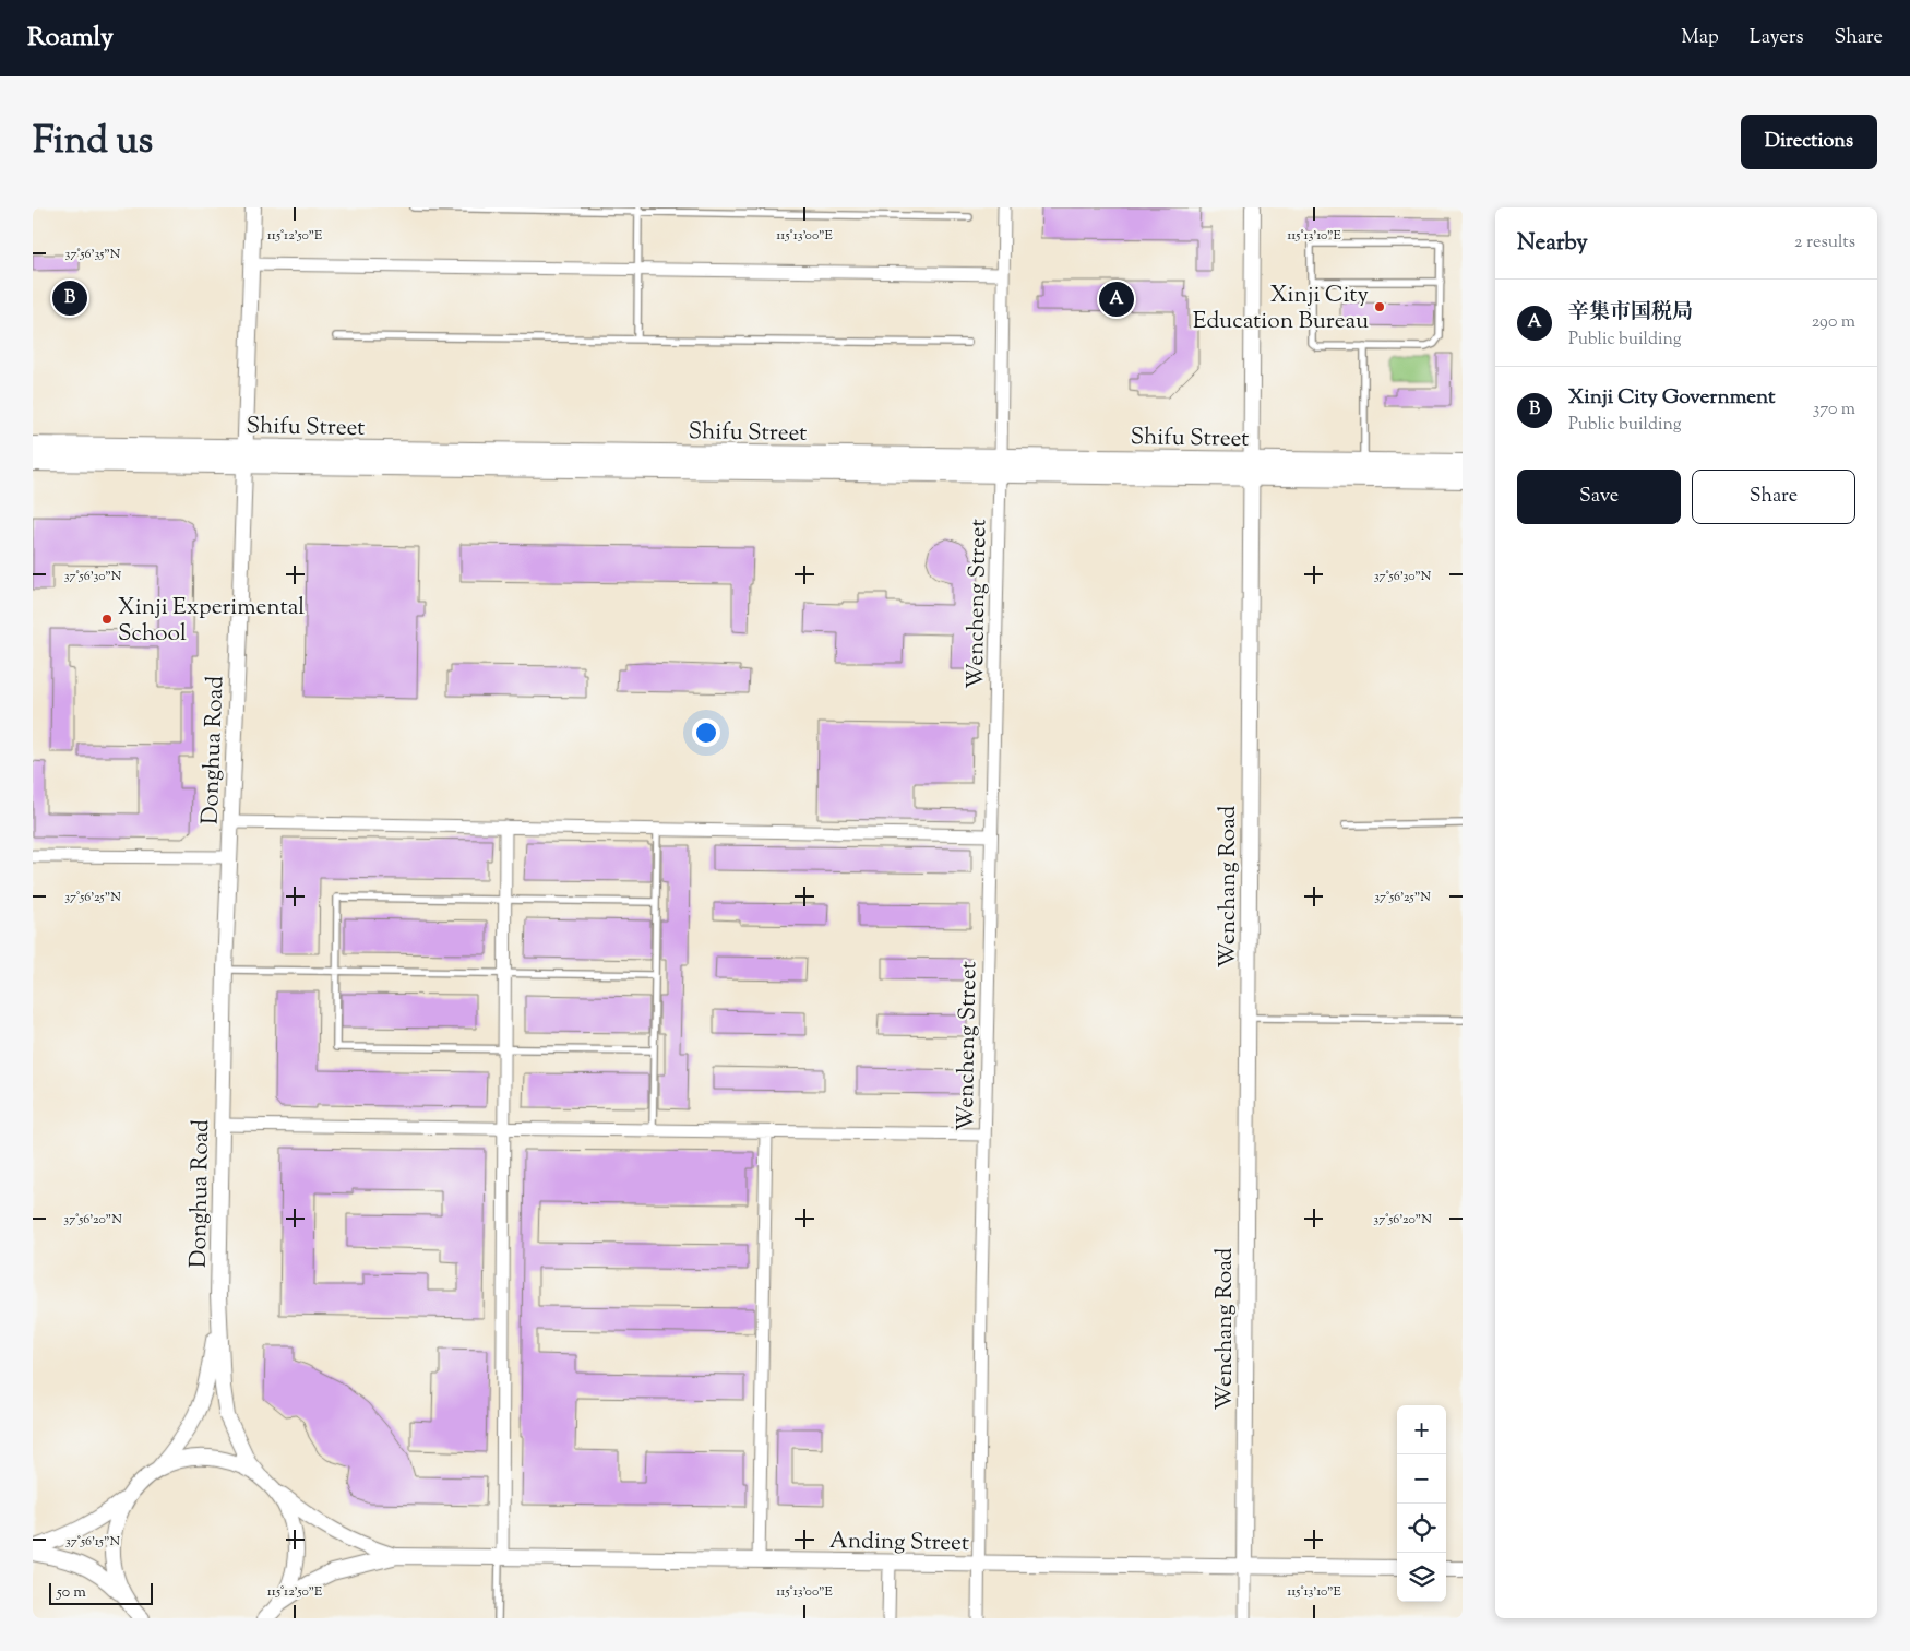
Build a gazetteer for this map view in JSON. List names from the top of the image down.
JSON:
{
  "streets": {
    "main road": ["Shifu Street"],
    "street": [
      "Wencheng Street",
      "Donghua Road",
      "Wenchang Road",
      "Anding Street"
    ]
  },
  "crossings": [
    ["Shifu Street", "Wencheng Street"],
    ["Shifu Street", "Donghua Road"],
    ["Shifu Street", "Wenchang Road"],
    ["Wencheng Street", "Anding Street"],
    ["Wenchang Road", "Anding Street"]
  ],
  "places": ["Xinji City Education Bureau", "Xinji Experimental School"],
  "scale_bar": "50 m",
  "page": {
    "header": "Roamly",
    "nav": ["Map", "Layers", "Share"],
    "title": "Find us",
    "buttons": [
      "Directions",
      ["Save", "Share"]
    ],
    "heading": ["Nearby", "2 results"],
    "pins": ["B", "A"],
    "list": [
      {
        "mark": "A",
        "name": "辛集市国税局",
        "note": "Public building",
        "value": "290 m"
      },
      {
        "mark": "B",
        "name": "Xinji City Government",
        "note": "Public building",
        "value": "370 m"
      }
    ],
    "map_buttons": ["+", "−"],
    "scale": "50 m"
  },
  "coordinates": [
    "115°12'50\"E",
    "115°13'00\"E",
    "115°13'10\"E",
    "37°56'35\"N",
    "37°56'30\"N",
    "37°56'25\"N",
    "37°56'20\"N",
    "37°56'15\"N"
  ]
}
